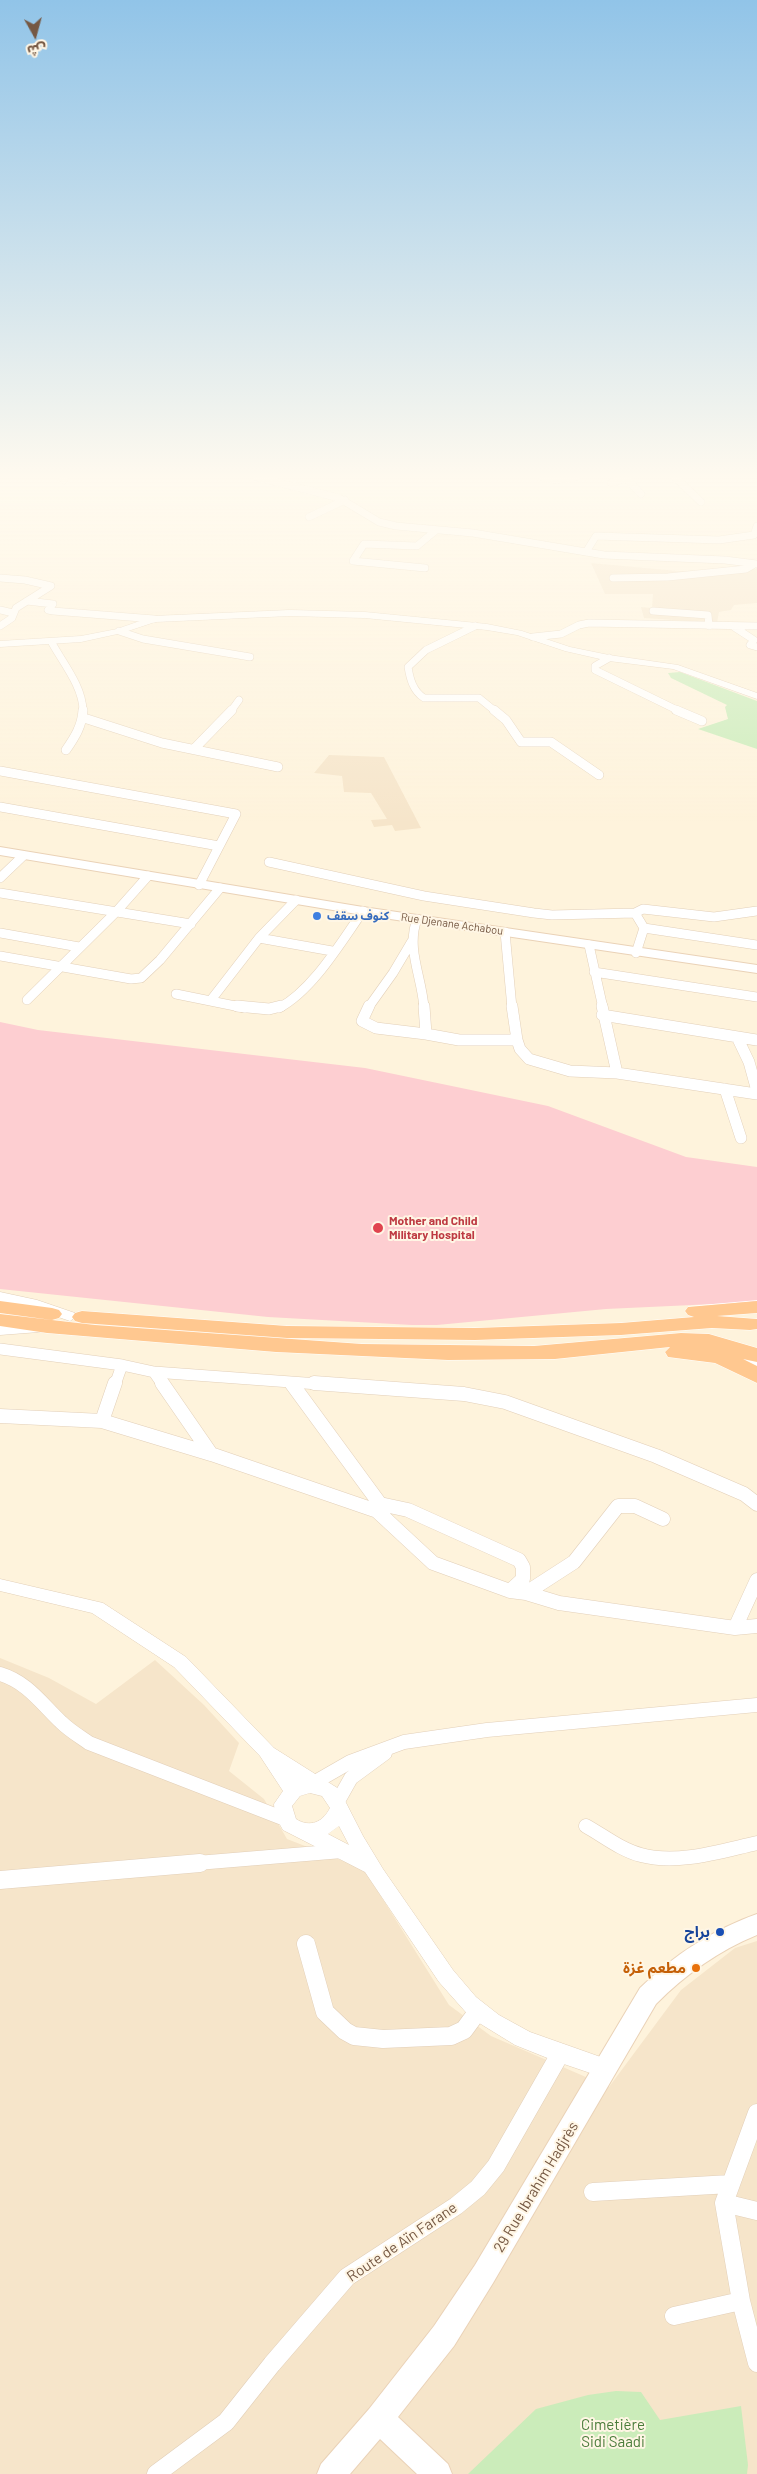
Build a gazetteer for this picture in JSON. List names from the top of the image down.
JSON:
{
  "streets": {
    "main road": ["Rue Djenane Achabou", "29 Rue Ibrahim Hadjrès"],
    "street": ["Route de Aïn Farane"]
  },
  "parks": ["Cimetière Sidi Saadi"],
  "places": [
    "كنوف سقف",
    "Mother and Child Military Hospital",
    "براج",
    "مطعم غزة"
  ],
  "north": "bottom"
}
